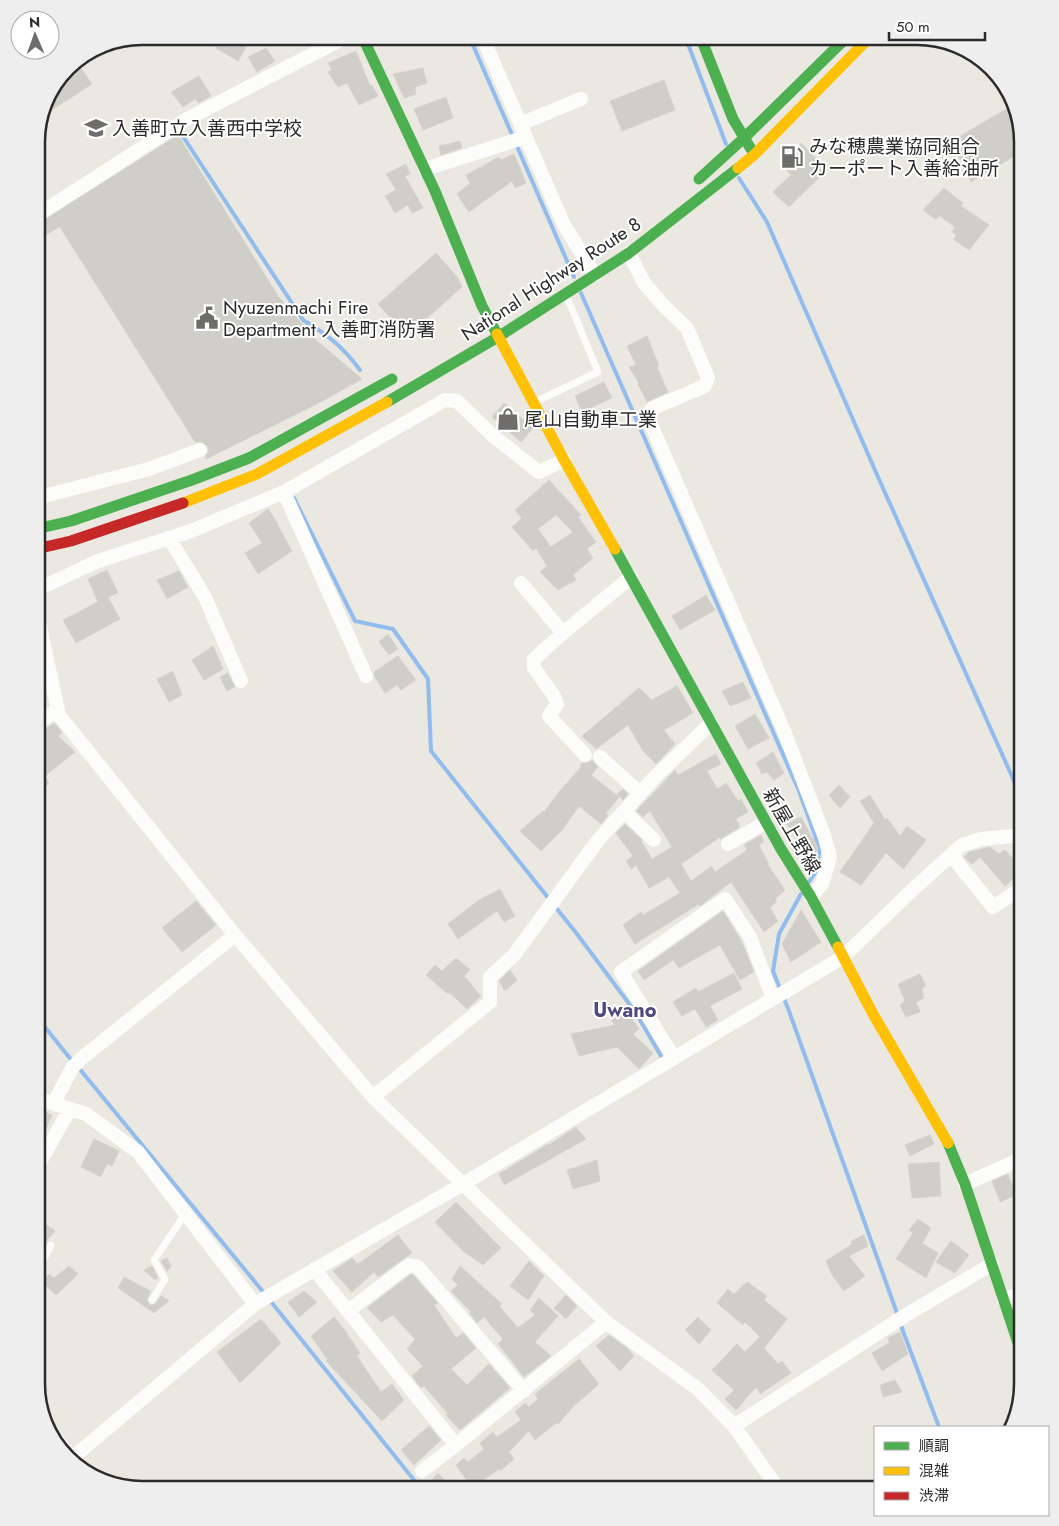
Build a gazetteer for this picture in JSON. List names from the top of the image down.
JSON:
{
  "streets": {
    "main road": ["National Highway Route 8", "新屋上野線"]
  },
  "crossings": [
    ["National Highway Route 8", "新屋上野線"]
  ],
  "districts": ["Uwano"],
  "places": {
    "school or university": ["入善町立入善西中学校"],
    "fuel station": ["みな穂農業協同組合 カーポート入善給油所"],
    "public building": ["Nyuzenmachi Fire Department 入善町消防署"],
    "shop": ["尾山自動車工業"]
  },
  "legend": ["順調", "混雑", "渋滞"],
  "scale_bar": "50 m",
  "north": "top"
}
